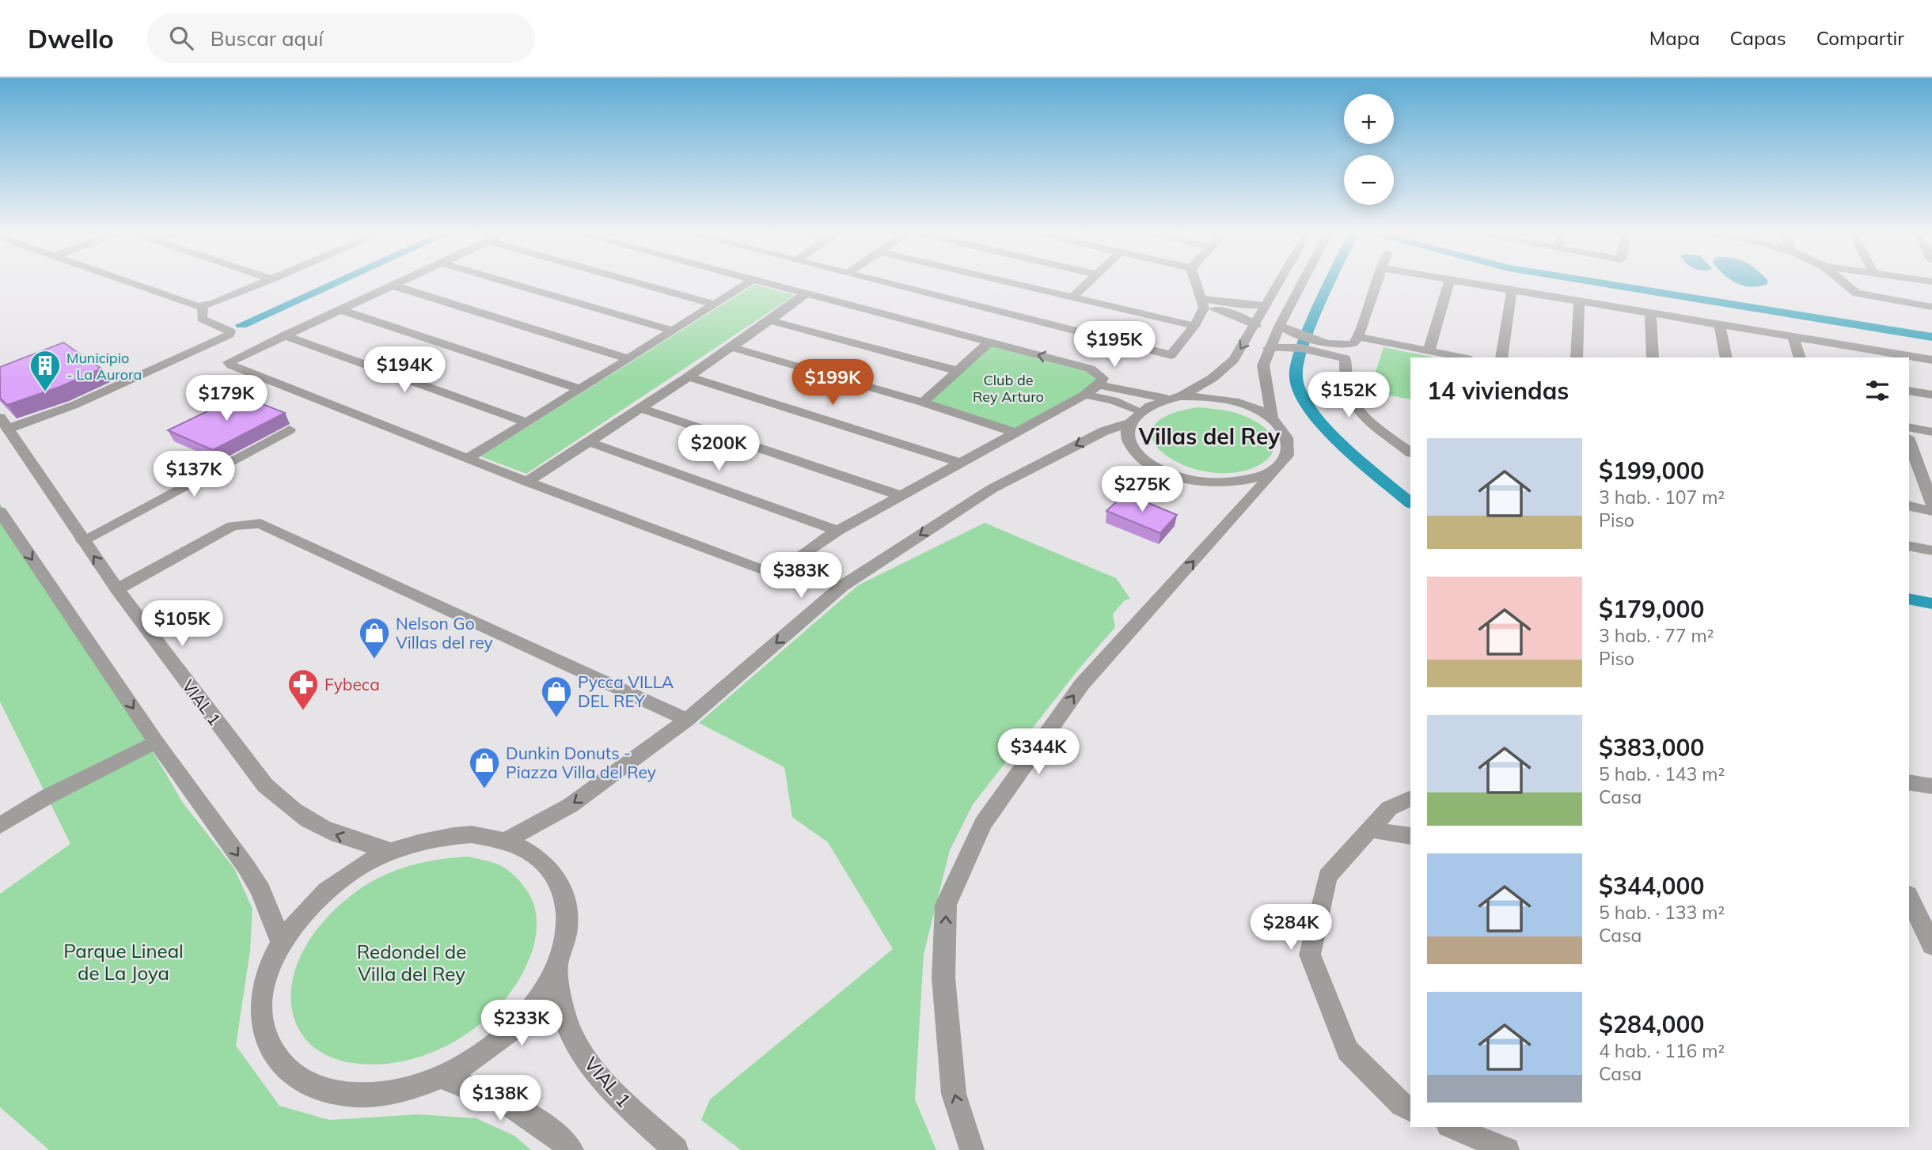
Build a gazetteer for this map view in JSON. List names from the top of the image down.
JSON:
{
  "streets": {
    "street": ["VIAL 1"]
  },
  "districts": ["Villas del Rey"],
  "parks": ["Club de Rey Arturo", "Parque Lineal de La Joya", "Redondel de Villa del Rey"],
  "places": {
    "building": ["Municipio - La Aurora"],
    "shop": ["Nelson Go Villas del rey", "Pycca VILLA DEL REY", "Dunkin Donuts - Piazza Villa del Rey"],
    "pharmacy": ["Fybeca"]
  },
  "page": {
    "header": "Dwello",
    "search": "Buscar aquí",
    "nav": ["Mapa", "Capas", "Compartir"],
    "map_buttons": ["+", "−"],
    "price": [
      "$195K",
      "$194K",
      "$199K",
      "$152K",
      "$179K",
      "$200K",
      "$137K",
      "$275K",
      "$383K",
      "$105K",
      "$344K",
      "$284K",
      "$233K",
      "$138K"
    ],
    "heading": "14 viviendas",
    "list": [
      {
        "name": "$199,000",
        "note": "3 hab. · 107 m² · Piso"
      },
      {
        "name": "$179,000",
        "note": "3 hab. · 77 m² · Piso"
      },
      {
        "name": "$383,000",
        "note": "5 hab. · 143 m² · Casa"
      },
      {
        "name": "$344,000",
        "note": "5 hab. · 133 m² · Casa"
      },
      {
        "name": "$284,000",
        "note": "4 hab. · 116 m² · Casa"
      }
    ]
  }
}
